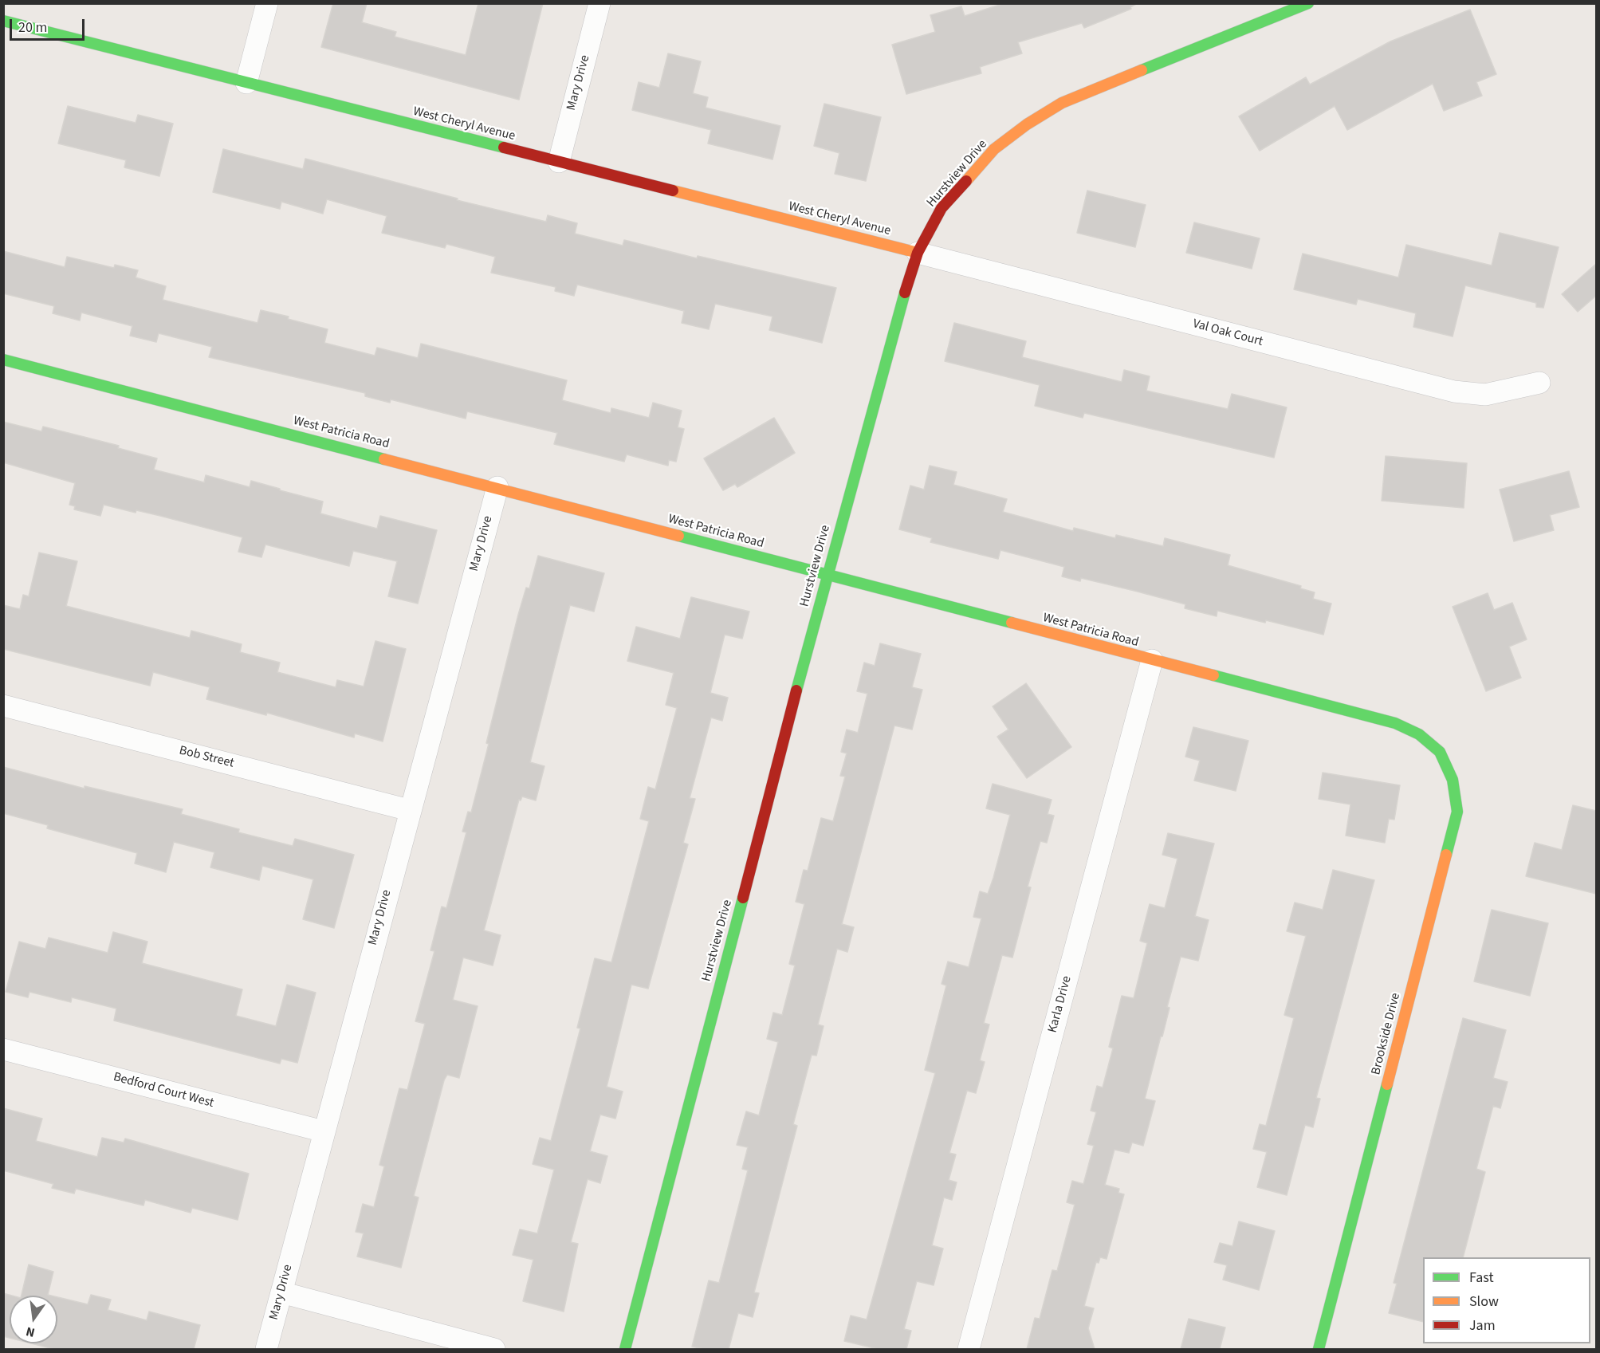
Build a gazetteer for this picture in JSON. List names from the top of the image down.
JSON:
{
  "streets": {
    "street": [
      "Mary Drive",
      "West Cheryl Avenue",
      "Hurstview Drive",
      "Val Oak Court",
      "West Patricia Road",
      "Bob Street",
      "Karla Drive",
      "Brookside Drive",
      "Bedford Court West"
    ]
  },
  "crossings": [
    ["Mary Drive", "West Cheryl Avenue"],
    ["Mary Drive", "West Patricia Road"],
    ["Mary Drive", "Bob Street"],
    ["Mary Drive", "Bedford Court West"],
    ["West Cheryl Avenue", "Hurstview Drive"],
    ["West Cheryl Avenue", "Val Oak Court"],
    ["Hurstview Drive", "Val Oak Court"],
    ["Hurstview Drive", "West Patricia Road"],
    ["West Patricia Road", "Karla Drive"],
    ["West Patricia Road", "Brookside Drive"]
  ],
  "legend": ["Fast", "Slow", "Jam"],
  "scale_bar": "20 m",
  "north": "bottom"
}
